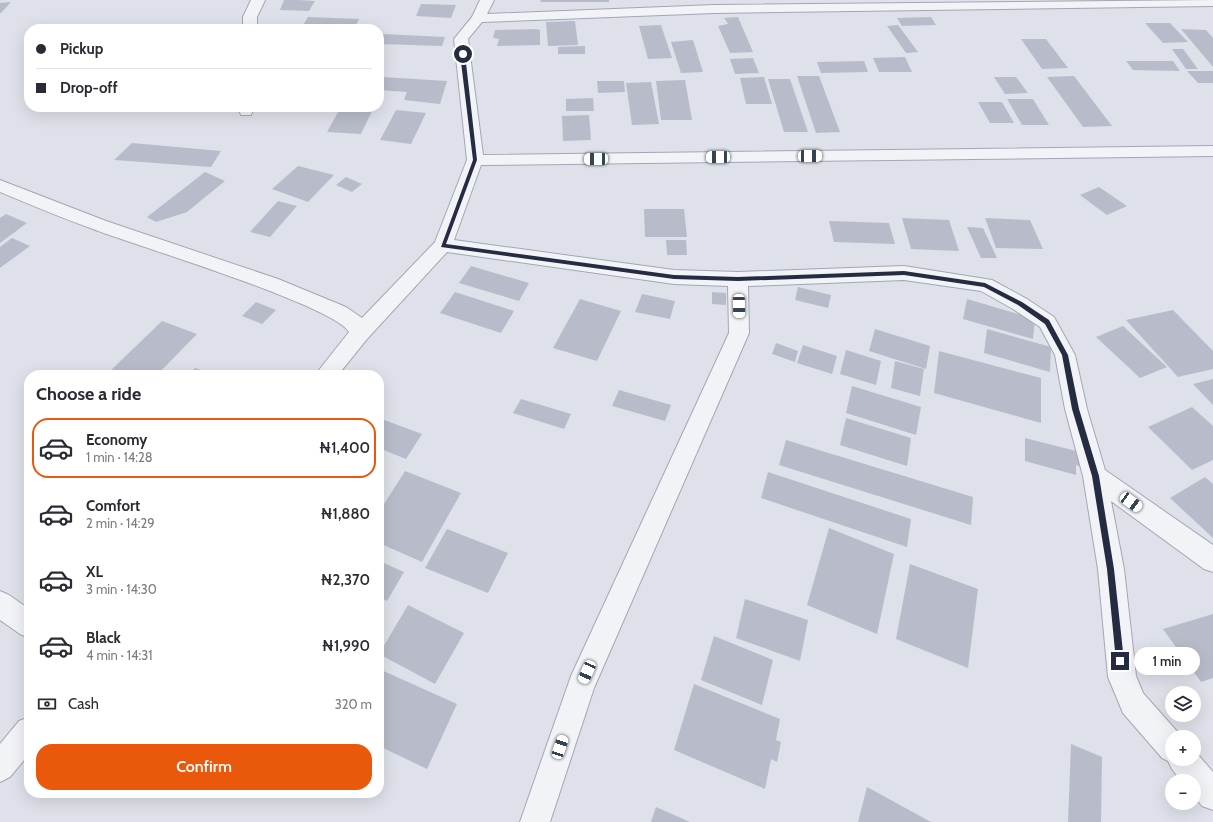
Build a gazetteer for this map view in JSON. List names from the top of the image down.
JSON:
{
  "page": {
    "banner": ["Pickup", "Drop-off"],
    "heading": "Choose a ride",
    "list": [
      {
        "name": "Economy",
        "note": "1 min · 14:28",
        "value": "₦1,400"
      },
      {
        "name": "Comfort",
        "note": "2 min · 14:29",
        "value": "₦1,880"
      },
      {
        "name": "XL",
        "note": "3 min · 14:30",
        "value": "₦2,370"
      },
      {
        "name": "Black",
        "note": "4 min · 14:31",
        "value": "₦1,990"
      }
    ],
    "bubble": "1 min",
    "pay": ["Cash", "320 m"],
    "map_buttons": ["+", "−"],
    "buttons": "Confirm"
  }
}
